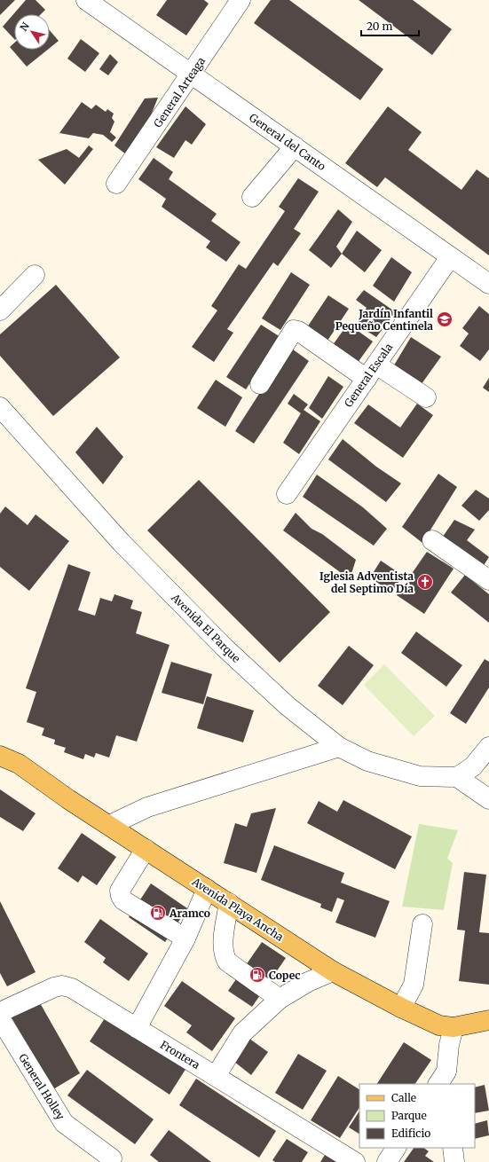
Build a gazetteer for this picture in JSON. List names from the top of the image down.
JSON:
{
  "streets": {
    "main road": ["Avenida Playa Ancha"],
    "street": [
      "General Arteaga",
      "General del Canto",
      "General Escala",
      "Avenida El Parque",
      "Frontera",
      "General Holley"
    ]
  },
  "crossings": [
    ["General Arteaga", "General del Canto"],
    ["General del Canto", "General Escala"]
  ],
  "places": {
    "school or university": ["Jardín Infantil Pequeño Centinela"],
    "church": ["Iglesia Adventista del Septimo Día"],
    "fuel station": ["Aramco", "Copec"]
  },
  "legend": ["Calle", "Parque", "Edificio"],
  "scale_bar": "20 m",
  "north": "top left"
}
